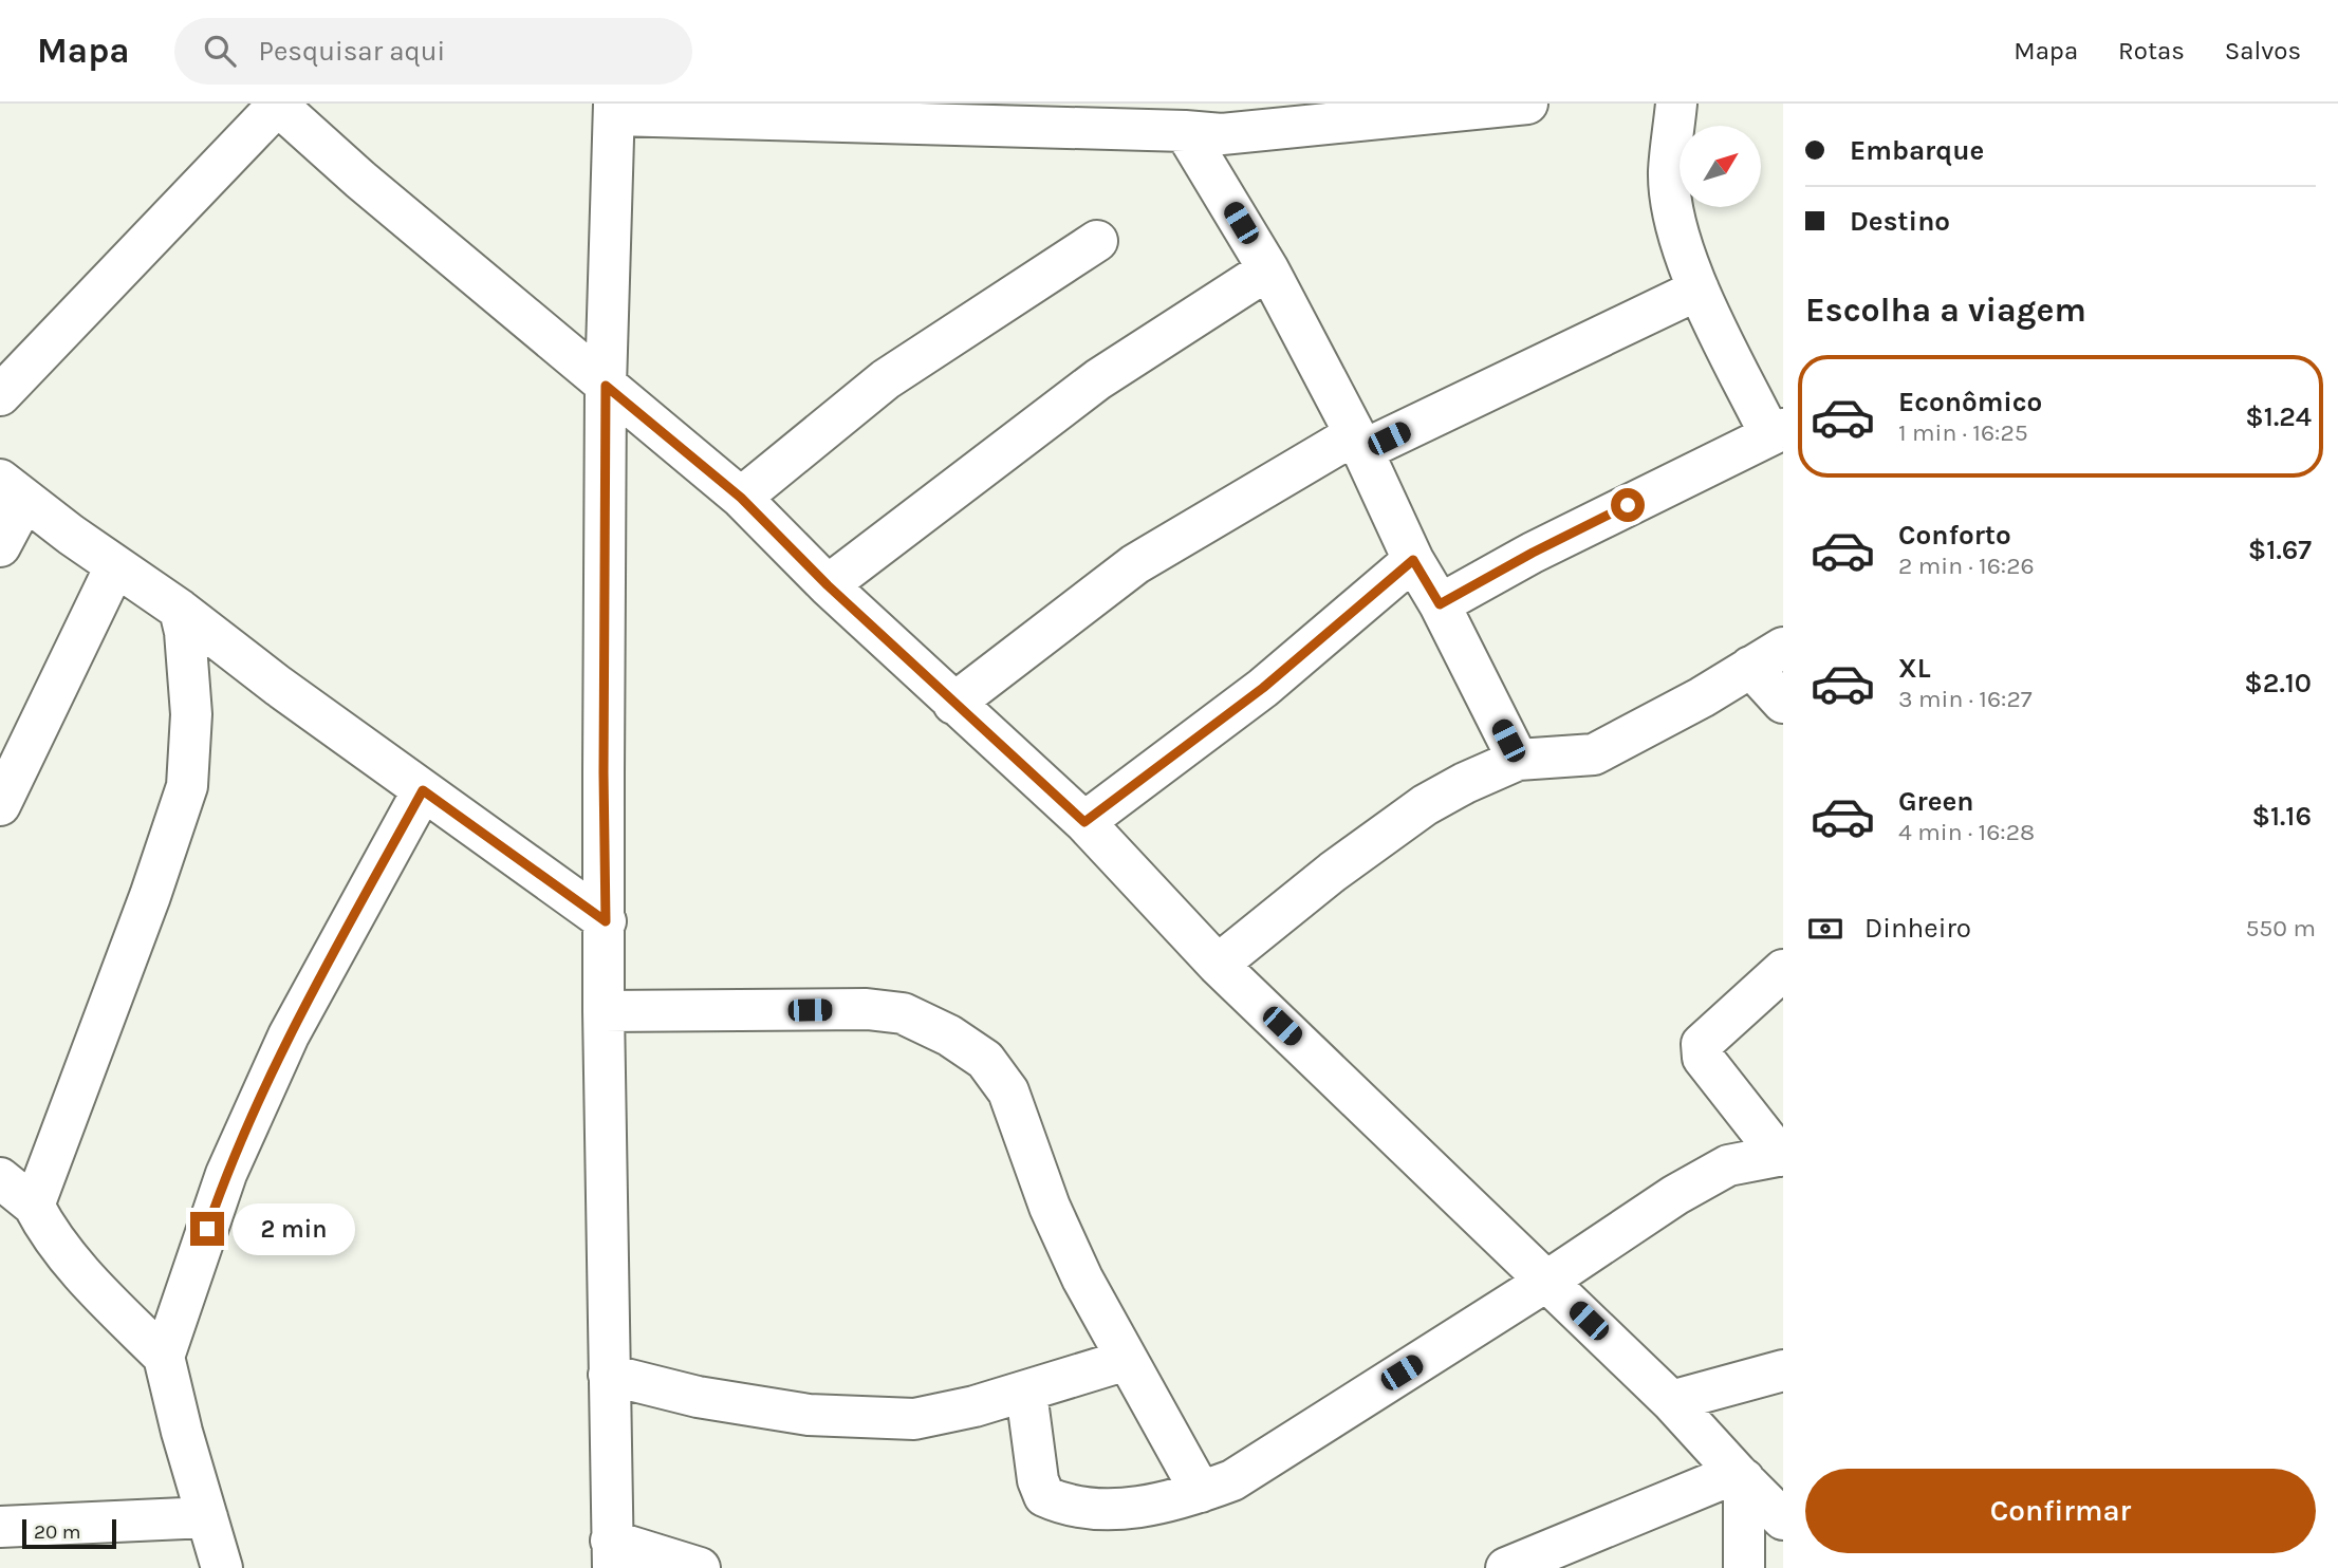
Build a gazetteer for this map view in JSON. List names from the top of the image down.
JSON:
{
  "scale_bar": "20 m",
  "north": "top right",
  "page": {
    "header": "Mapa",
    "search": "Pesquisar aqui",
    "nav": ["Mapa", "Rotas", "Salvos"],
    "banner": ["Embarque", "Destino"],
    "heading": "Escolha a viagem",
    "list": [
      {
        "name": "Econômico",
        "note": "1 min · 16:25",
        "value": "$1.24"
      },
      {
        "name": "Conforto",
        "note": "2 min · 16:26",
        "value": "$1.67"
      },
      {
        "name": "XL",
        "note": "3 min · 16:27",
        "value": "$2.10"
      },
      {
        "name": "Green",
        "note": "4 min · 16:28",
        "value": "$1.16"
      }
    ],
    "pay": ["Dinheiro", "550 m"],
    "bubble": "2 min",
    "buttons": "Confirmar",
    "scale": "20 m"
  }
}
